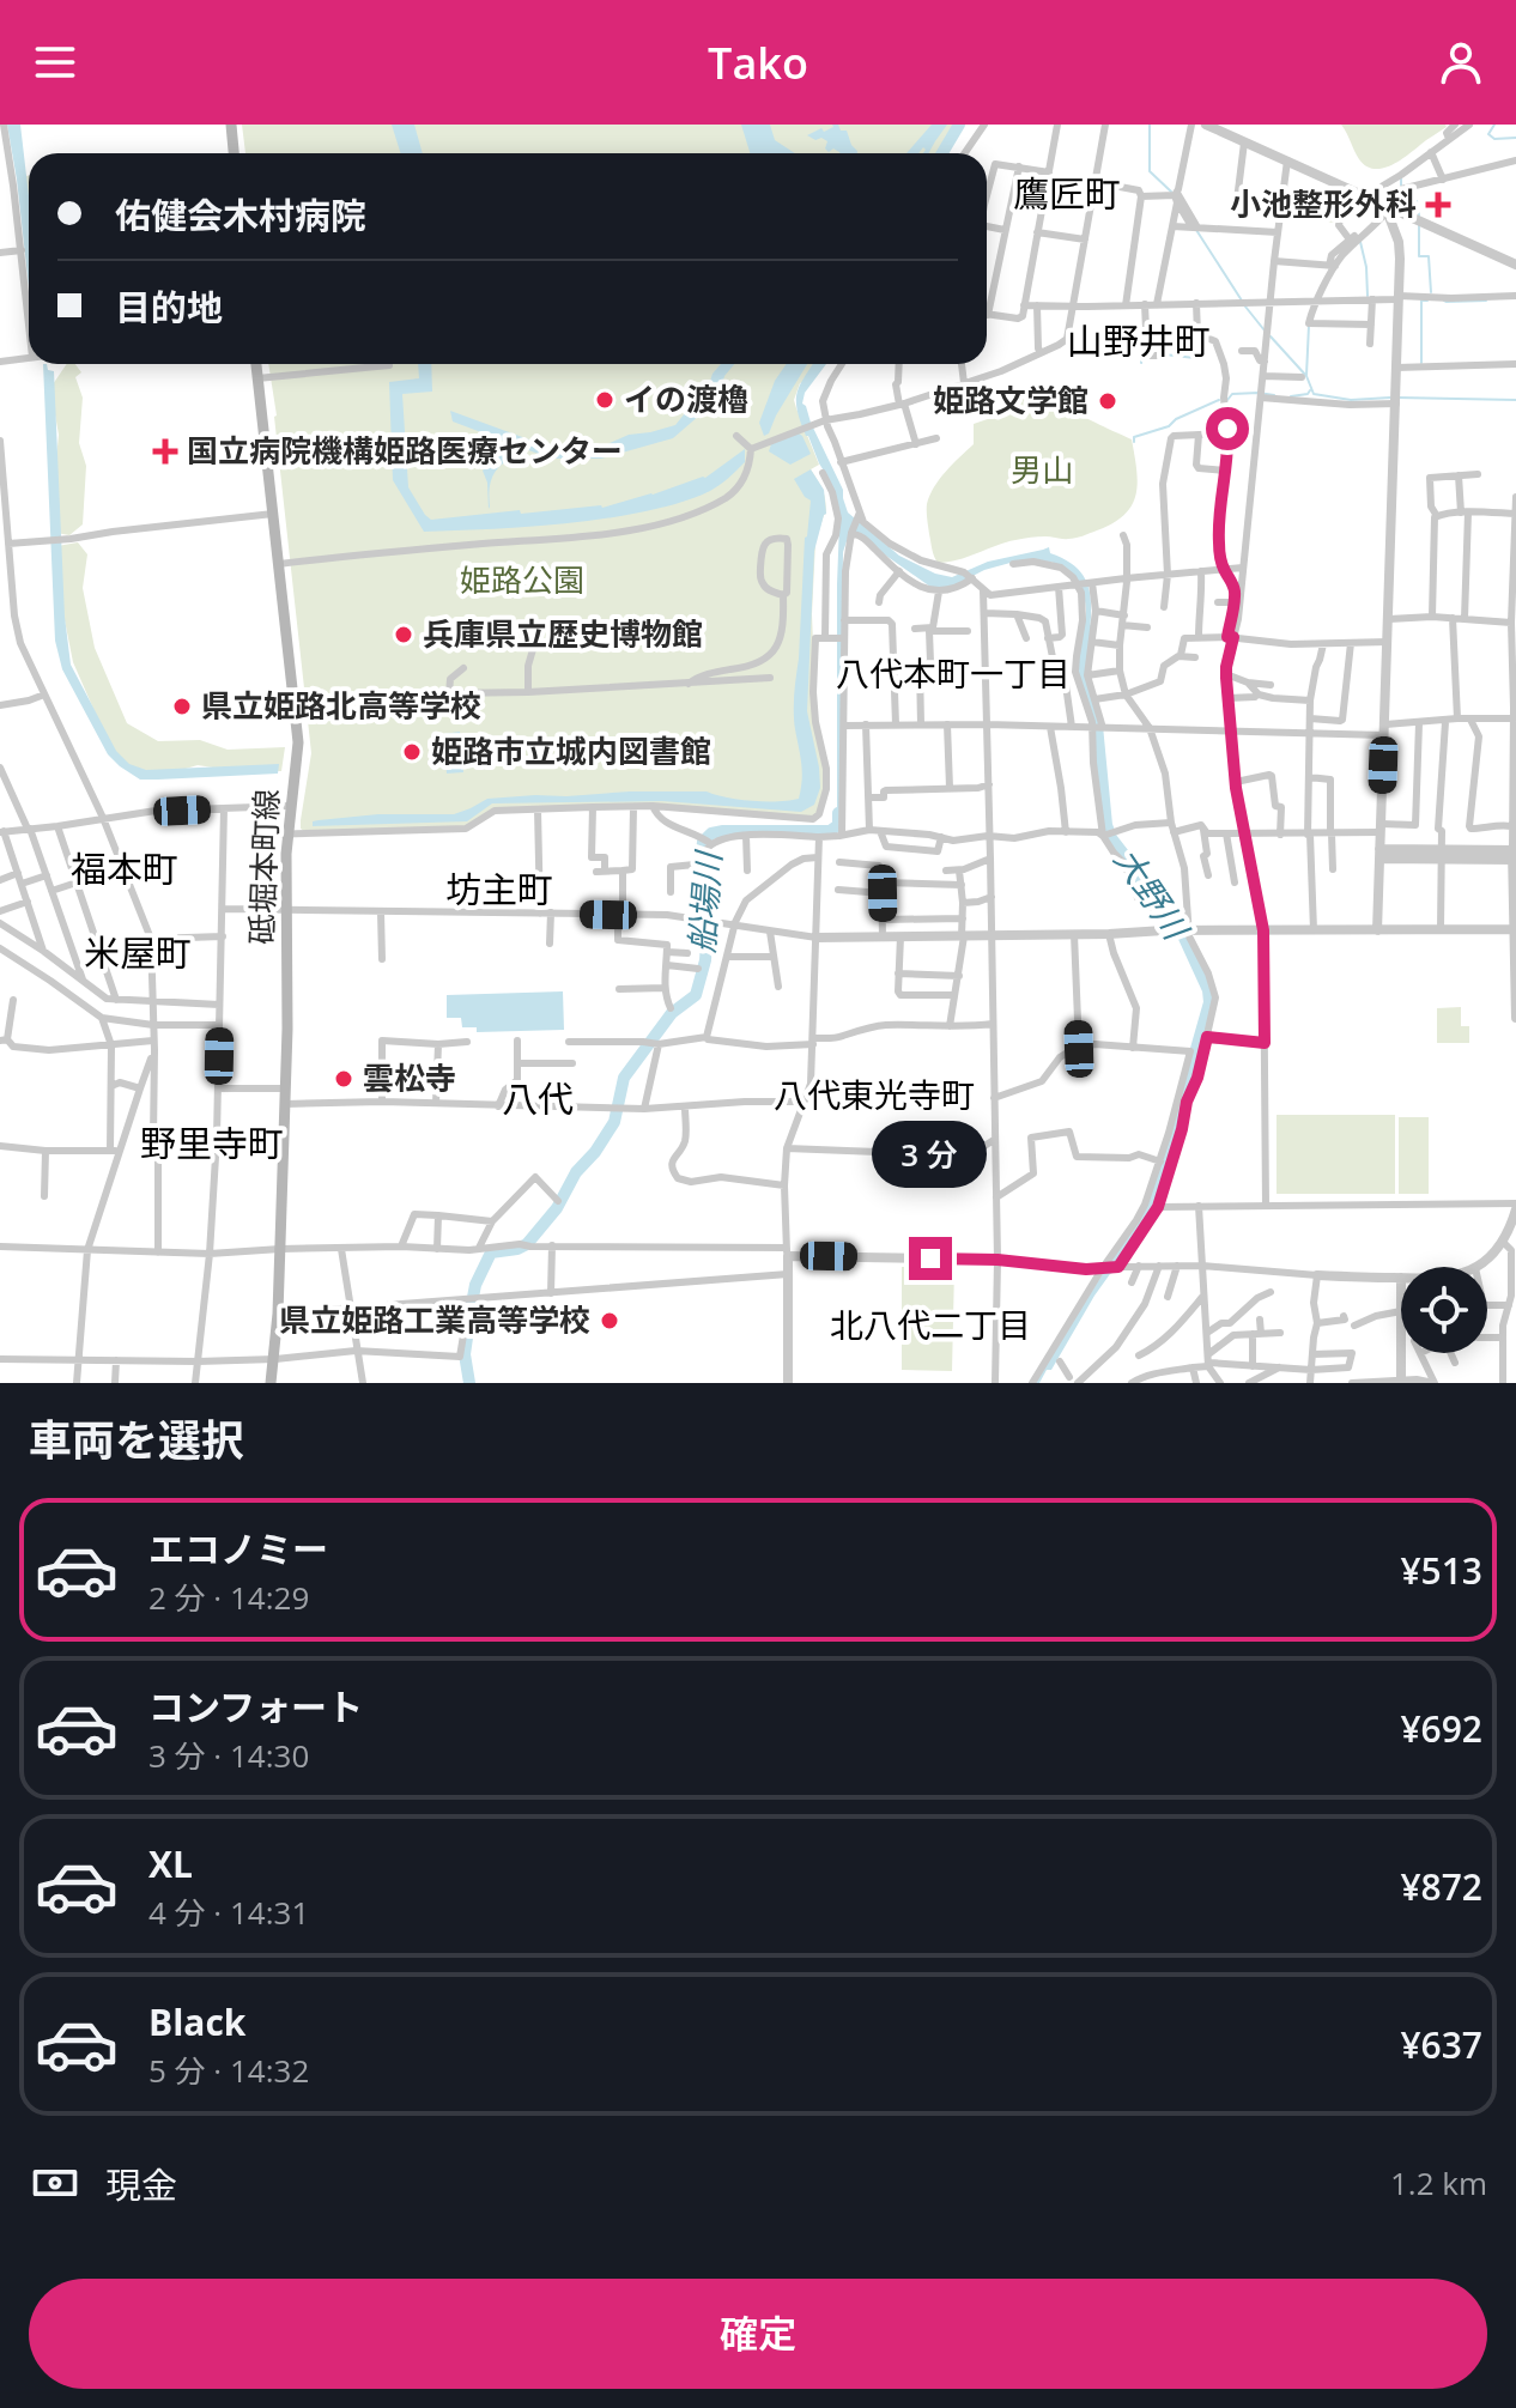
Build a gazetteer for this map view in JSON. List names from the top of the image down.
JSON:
{
  "streets": {
    "main road": ["砥堀本町線"]
  },
  "districts": [
    "鷹匠町",
    "山野井町",
    "八代本町一丁目",
    "福本町",
    "坊主町",
    "米屋町",
    "八代東光寺町",
    "八代",
    "野里寺町",
    "北八代二丁目"
  ],
  "water": ["大野川", "船場川"],
  "parks": ["男山", "姫路公園"],
  "places": {
    "health": ["小池整形外科", "国立病院機構姫路医療センター"],
    "other": [
      "イの渡櫓",
      "姫路文学館",
      "兵庫県立歴史博物館",
      "県立姫路北高等学校",
      "姫路市立城内図書館",
      "雲松寺",
      "県立姫路工業高等学校"
    ]
  },
  "page": {
    "header": "Tako",
    "banner": ["佑健会木村病院", "目的地"],
    "bubble": "3 分",
    "heading": "車両を選択",
    "list": [
      {
        "name": "エコノミー",
        "note": "2 分 · 14:29",
        "value": "¥513"
      },
      {
        "name": "コンフォート",
        "note": "3 分 · 14:30",
        "value": "¥692"
      },
      {
        "name": "XL",
        "note": "4 分 · 14:31",
        "value": "¥872"
      },
      {
        "name": "Black",
        "note": "5 分 · 14:32",
        "value": "¥637"
      }
    ],
    "pay": ["現金", "1.2 km"],
    "buttons": "確定"
  }
}
